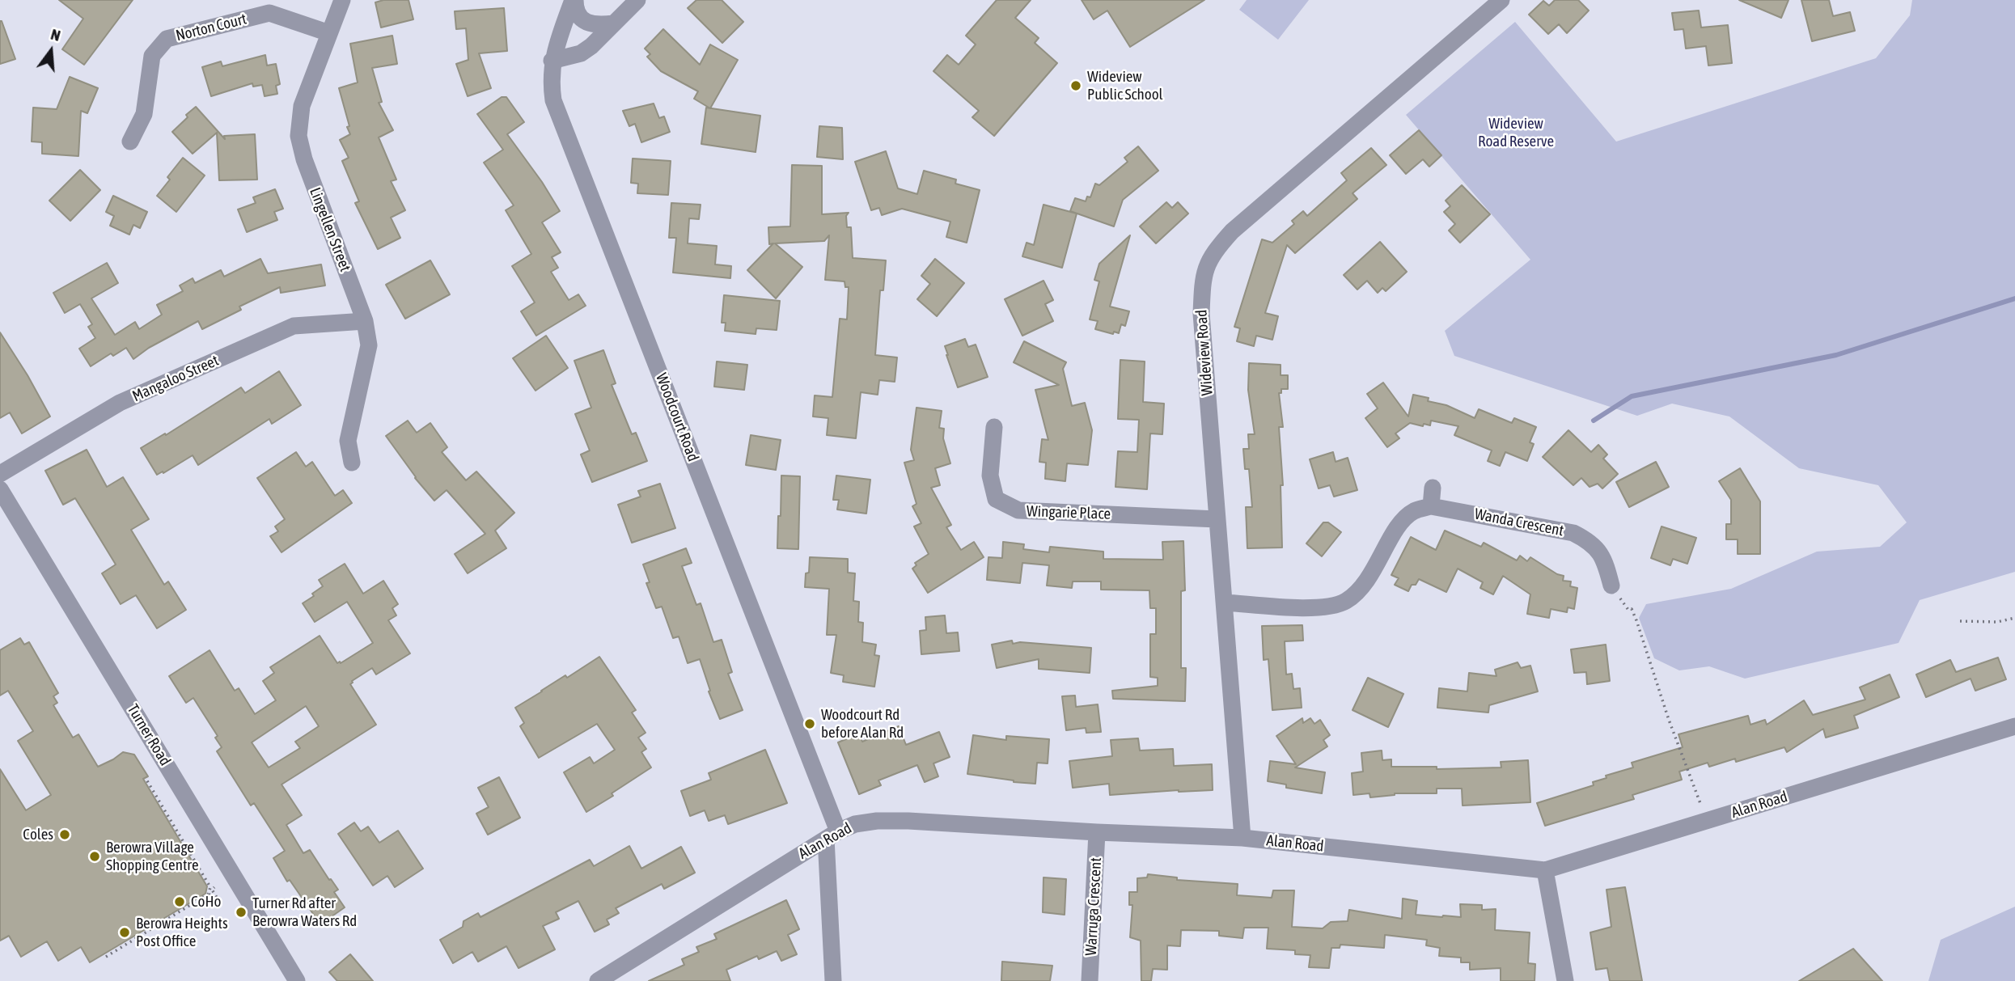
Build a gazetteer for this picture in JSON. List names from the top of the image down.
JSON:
{
  "streets": {
    "street": [
      "Norton Court",
      "Lingellen Street",
      "Wideview Road",
      "Mangaloo Street",
      "Woodcourt Road",
      "Wingarie Place",
      "Wanda Crescent",
      "Turner Road",
      "Alan Road",
      "Warruga Crescent"
    ]
  },
  "crossings": [
    ["Norton Court", "Lingellen Street"],
    ["Lingellen Street", "Mangaloo Street"],
    ["Wideview Road", "Wingarie Place"],
    ["Wideview Road", "Alan Road"],
    ["Woodcourt Road", "Alan Road"],
    ["Alan Road", "Warruga Crescent"]
  ],
  "parks": ["Wideview Road Reserve"],
  "places": [
    "Wideview Public School",
    "Woodcourt Rd before Alan Rd",
    "Coles",
    "Berowra Village Shopping Centre",
    "CoHo",
    "Turner Rd after Berowra Waters Rd",
    "Berowra Heights Post Office"
  ],
  "north": "top"
}
